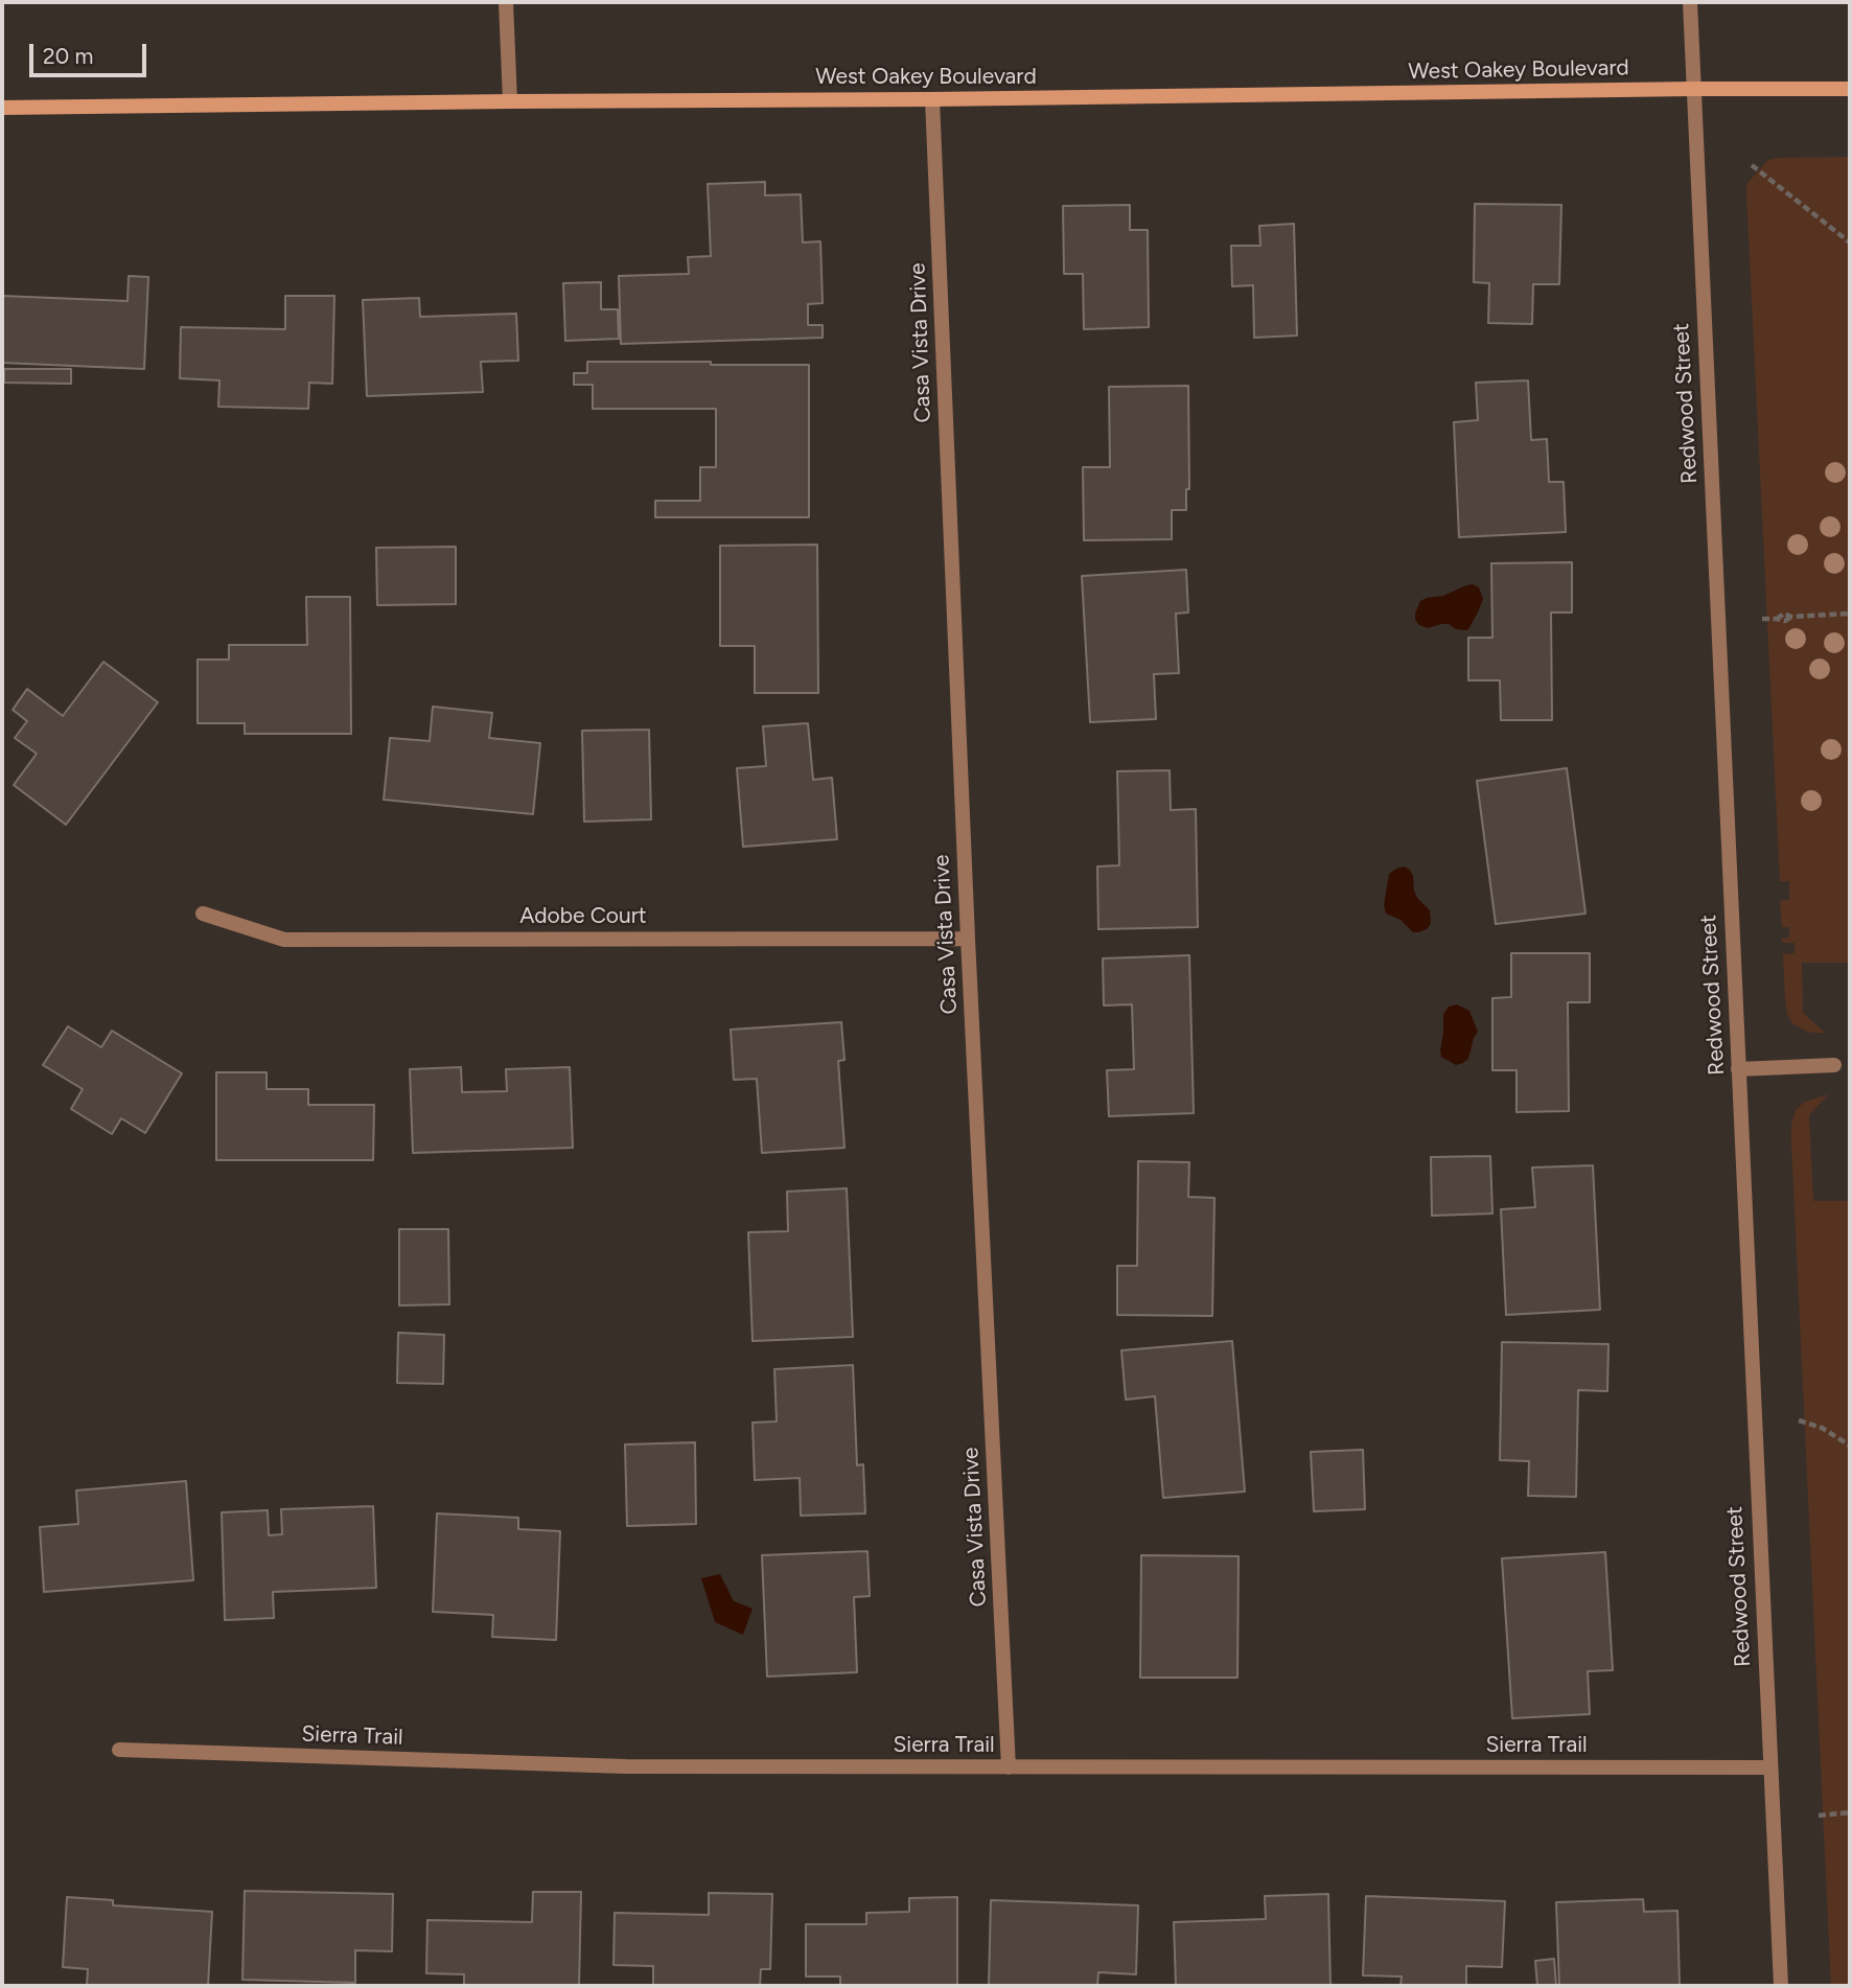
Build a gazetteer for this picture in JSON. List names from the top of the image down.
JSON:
{
  "streets": {
    "main road": ["West Oakey Boulevard"],
    "street": [
      "Casa Vista Drive",
      "Redwood Street",
      "Adobe Court",
      "Sierra Trail"
    ]
  },
  "crossings": [
    ["West Oakey Boulevard", "Casa Vista Drive"],
    ["West Oakey Boulevard", "Redwood Street"],
    ["Casa Vista Drive", "Adobe Court"],
    ["Casa Vista Drive", "Sierra Trail"],
    ["Redwood Street", "Sierra Trail"]
  ],
  "scale_bar": "20 m"
}
